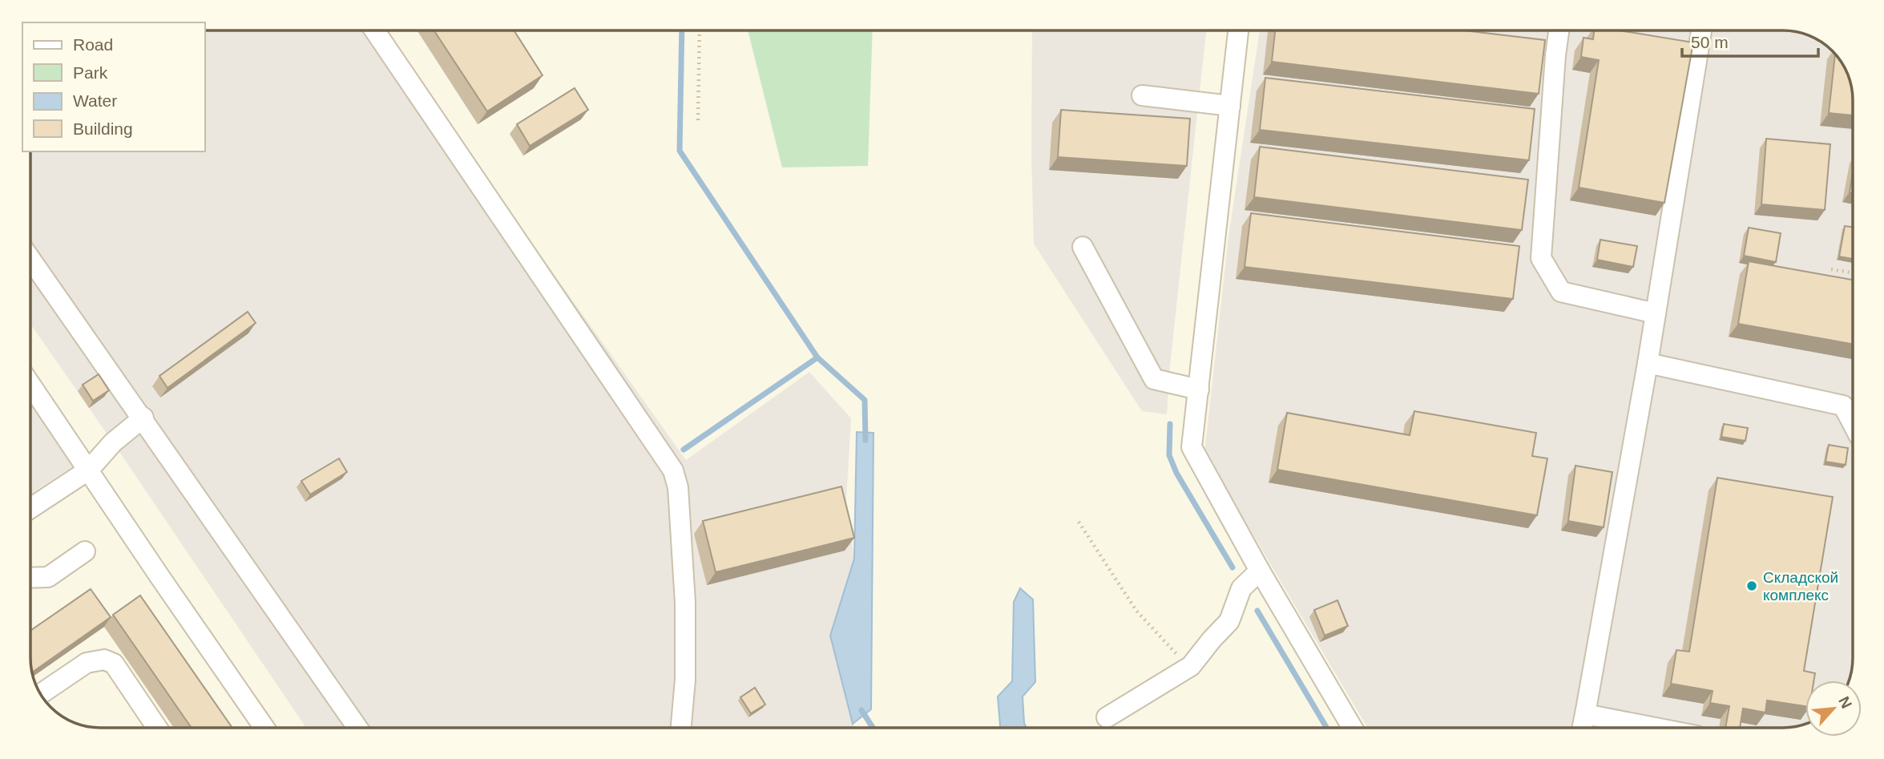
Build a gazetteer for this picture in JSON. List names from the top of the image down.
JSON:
{
  "places": ["Складской комплекс"],
  "legend": [
    "Road",
    "Park",
    "Water",
    "Building"
  ],
  "scale_bar": "50 m",
  "north": "top right"
}
